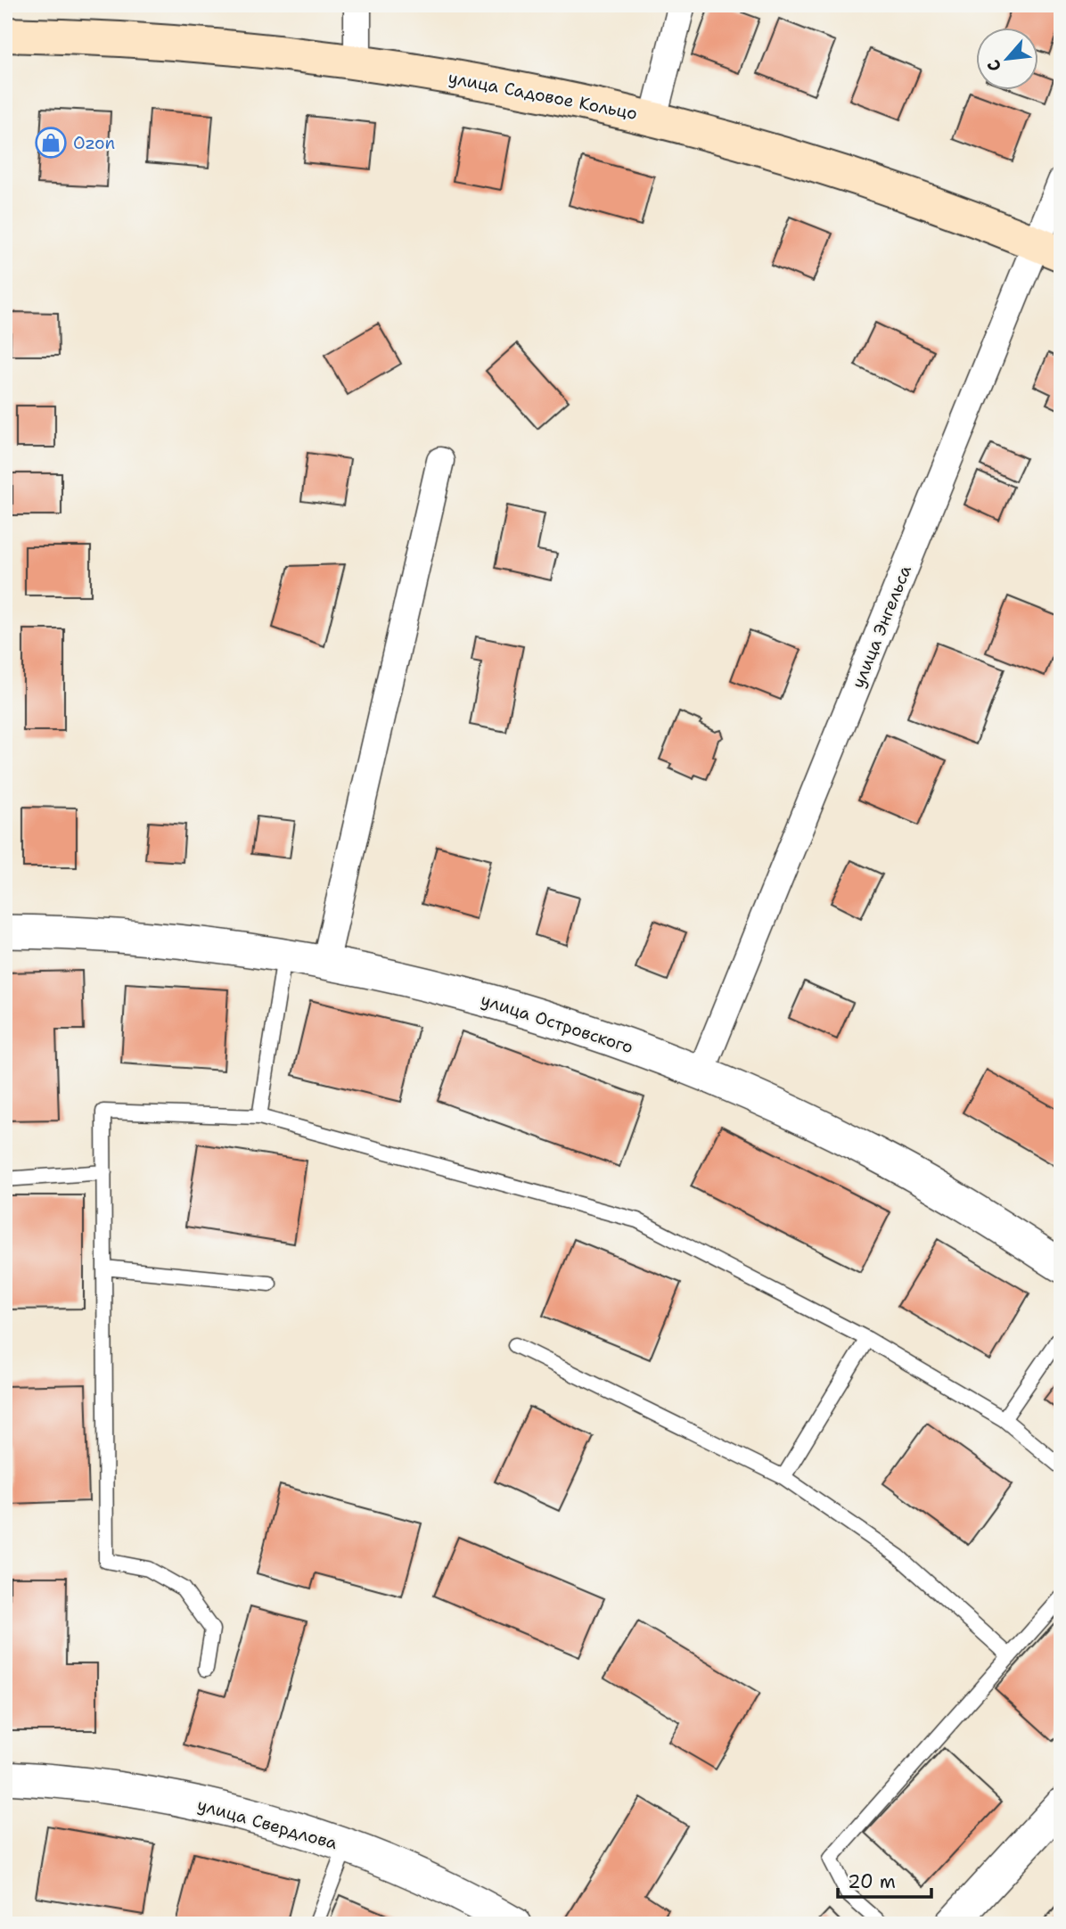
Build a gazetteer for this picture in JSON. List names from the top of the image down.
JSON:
{
  "streets": {
    "main road": ["улица Садовое Кольцо"],
    "street": ["улица Энгельса", "улица Островского", "улица Свердлова"]
  },
  "crossings": [
    ["улица Садовое Кольцо", "улица Энгельса"],
    ["улица Энгельса", "улица Островского"]
  ],
  "places": {
    "shop": ["Ozon"]
  },
  "scale_bar": "20 m",
  "north": "bottom left"
}
